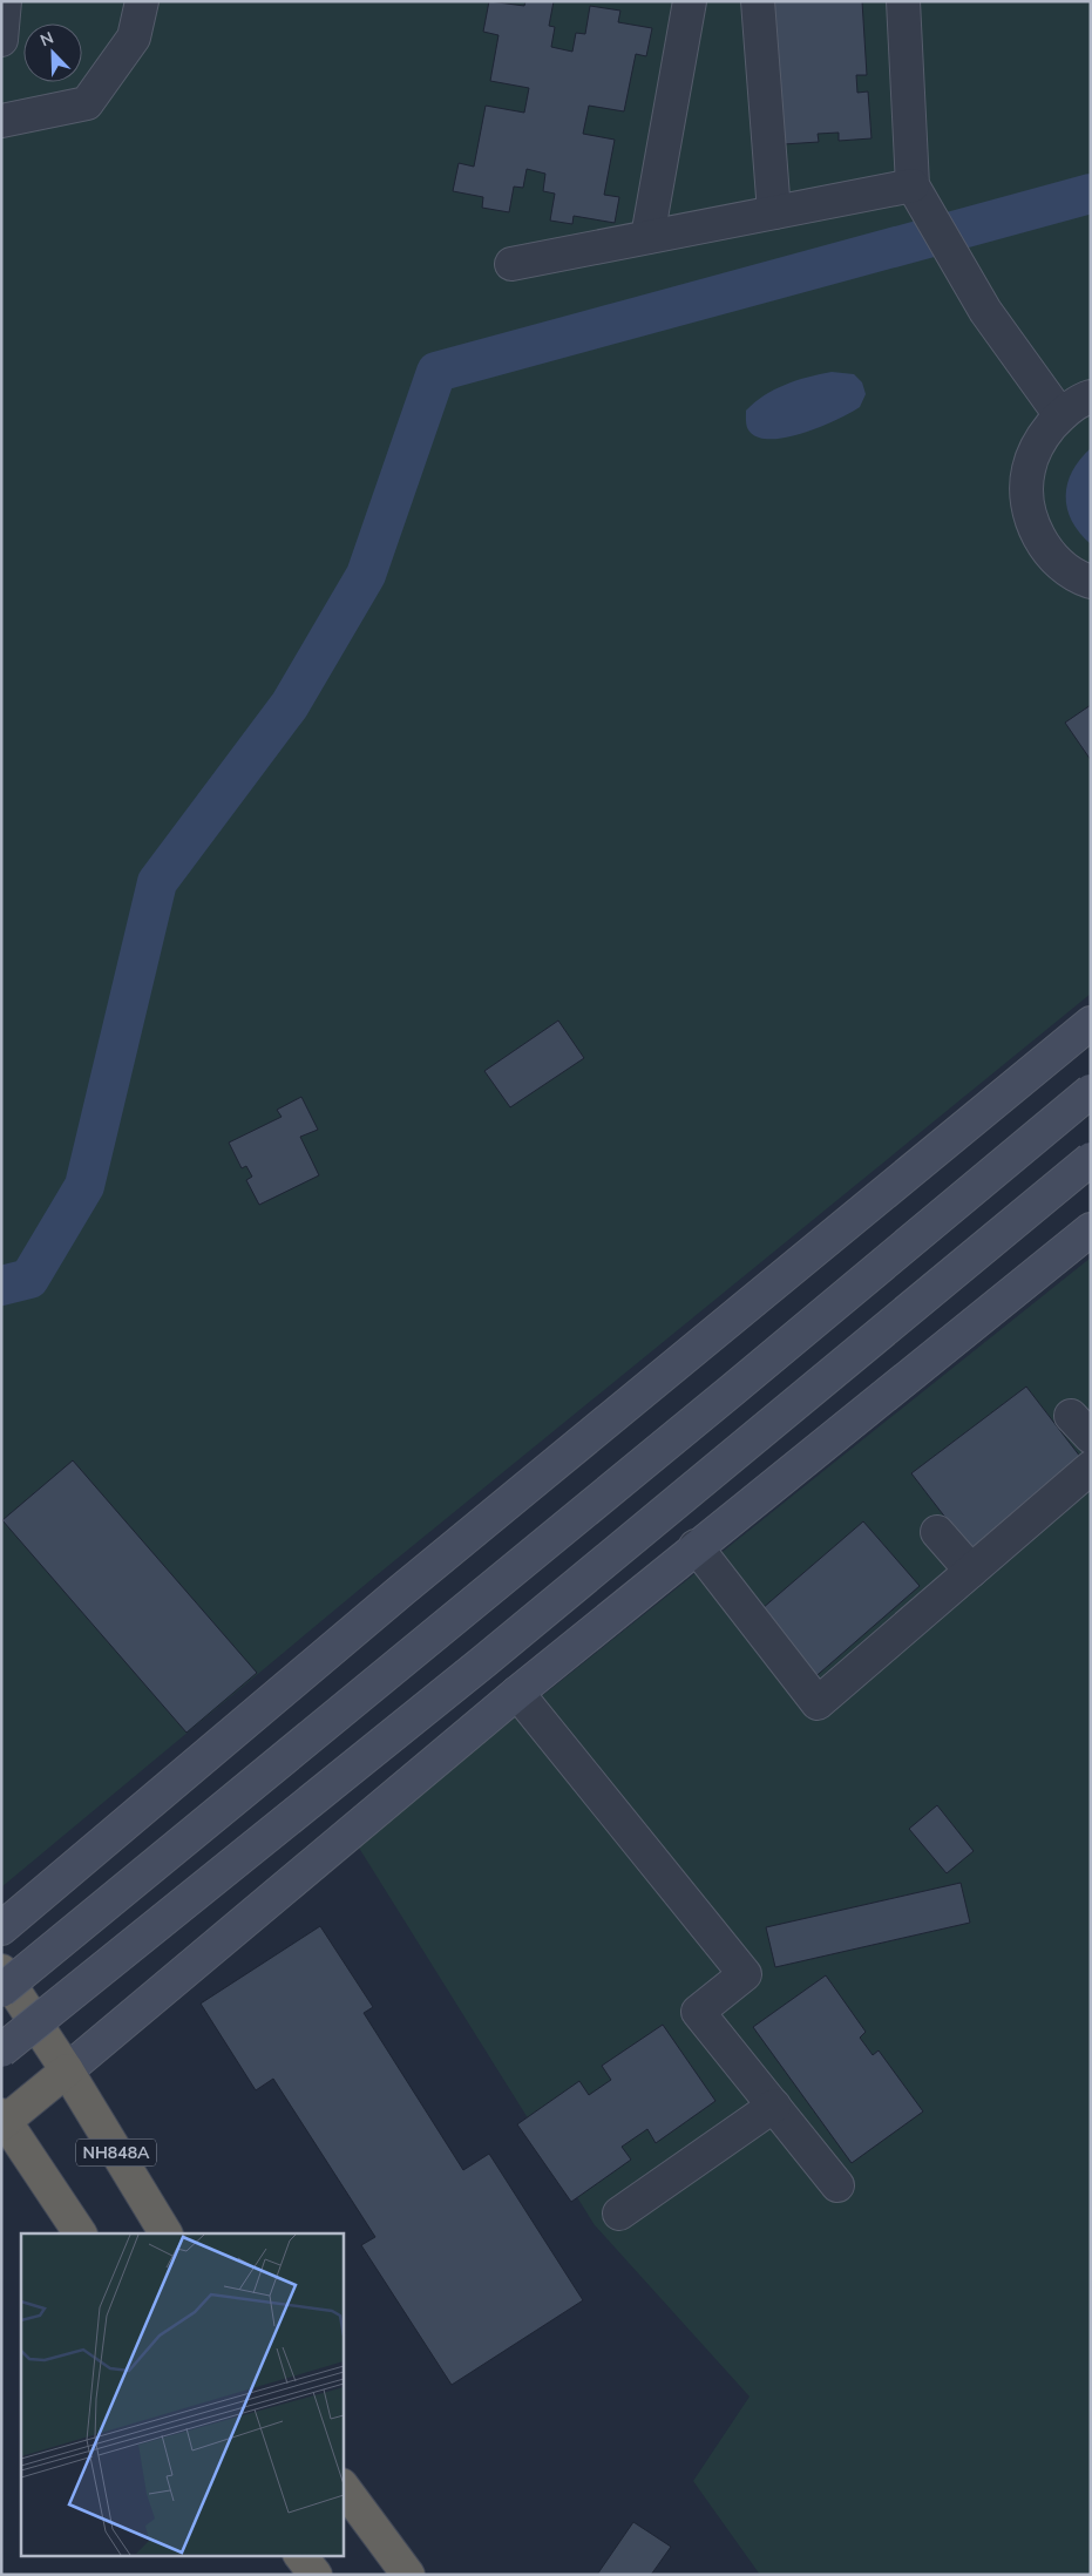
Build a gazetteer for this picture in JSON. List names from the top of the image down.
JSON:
{
  "streets": {
    "highway": ["NH848A"]
  },
  "north": "top left"
}
